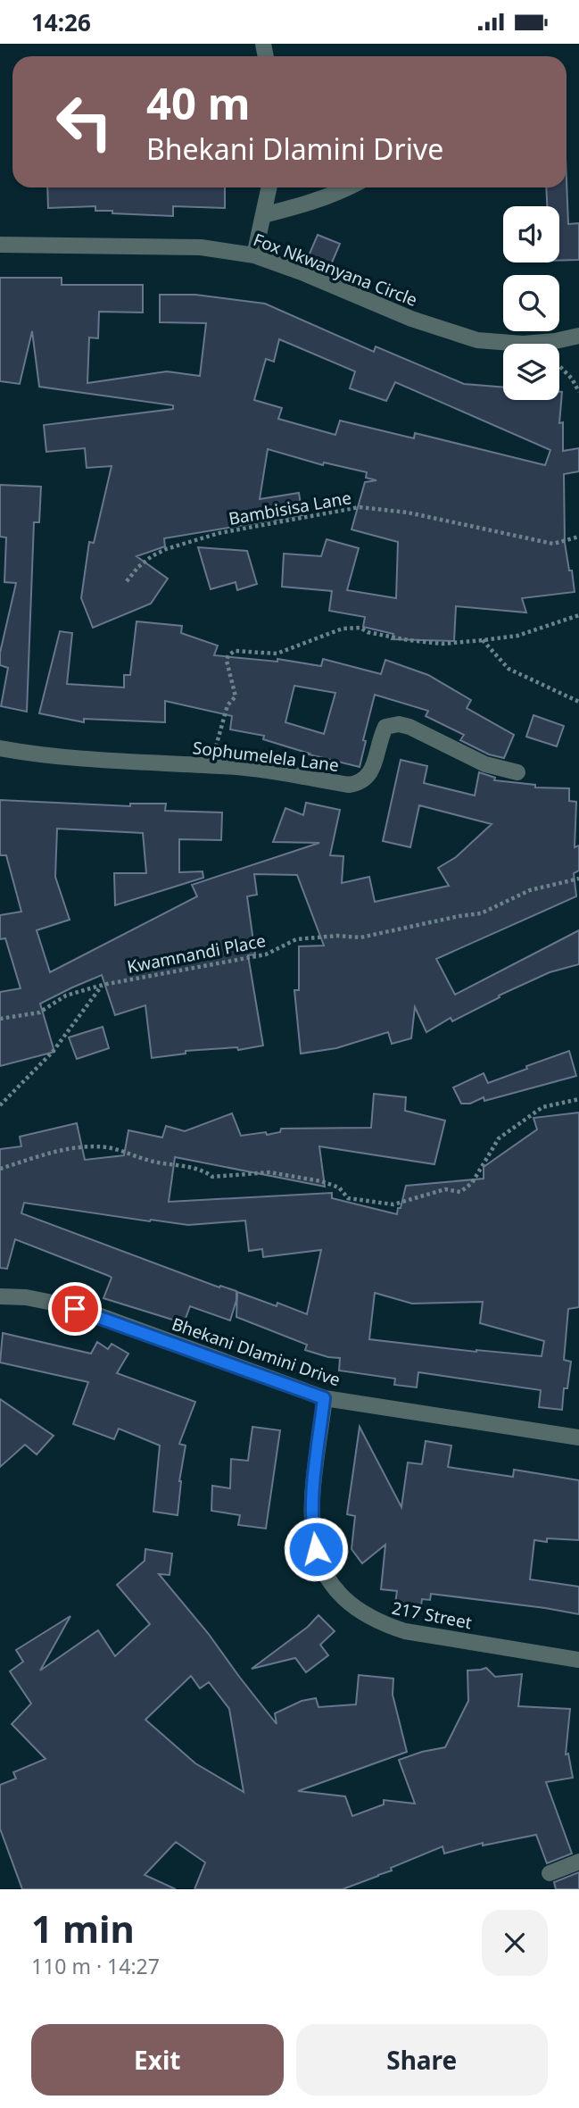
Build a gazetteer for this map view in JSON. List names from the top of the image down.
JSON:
{
  "streets": {
    "street": [
      "Fox Nkwanyana Circle",
      "Sophumelela Lane",
      "Bhekani Dlamini Drive",
      "217 Street"
    ],
    "path": ["Bambisisa Lane", "Kwamnandi Place"]
  },
  "crossings": [
    ["Bhekani Dlamini Drive", "217 Street"]
  ],
  "page": {
    "status": "14:26",
    "turn": ["40 m", "Bhekani Dlamini Drive"],
    "heading": ["1 min", "110 m · 14:27"],
    "buttons": ["Exit", "Share"]
  }
}
